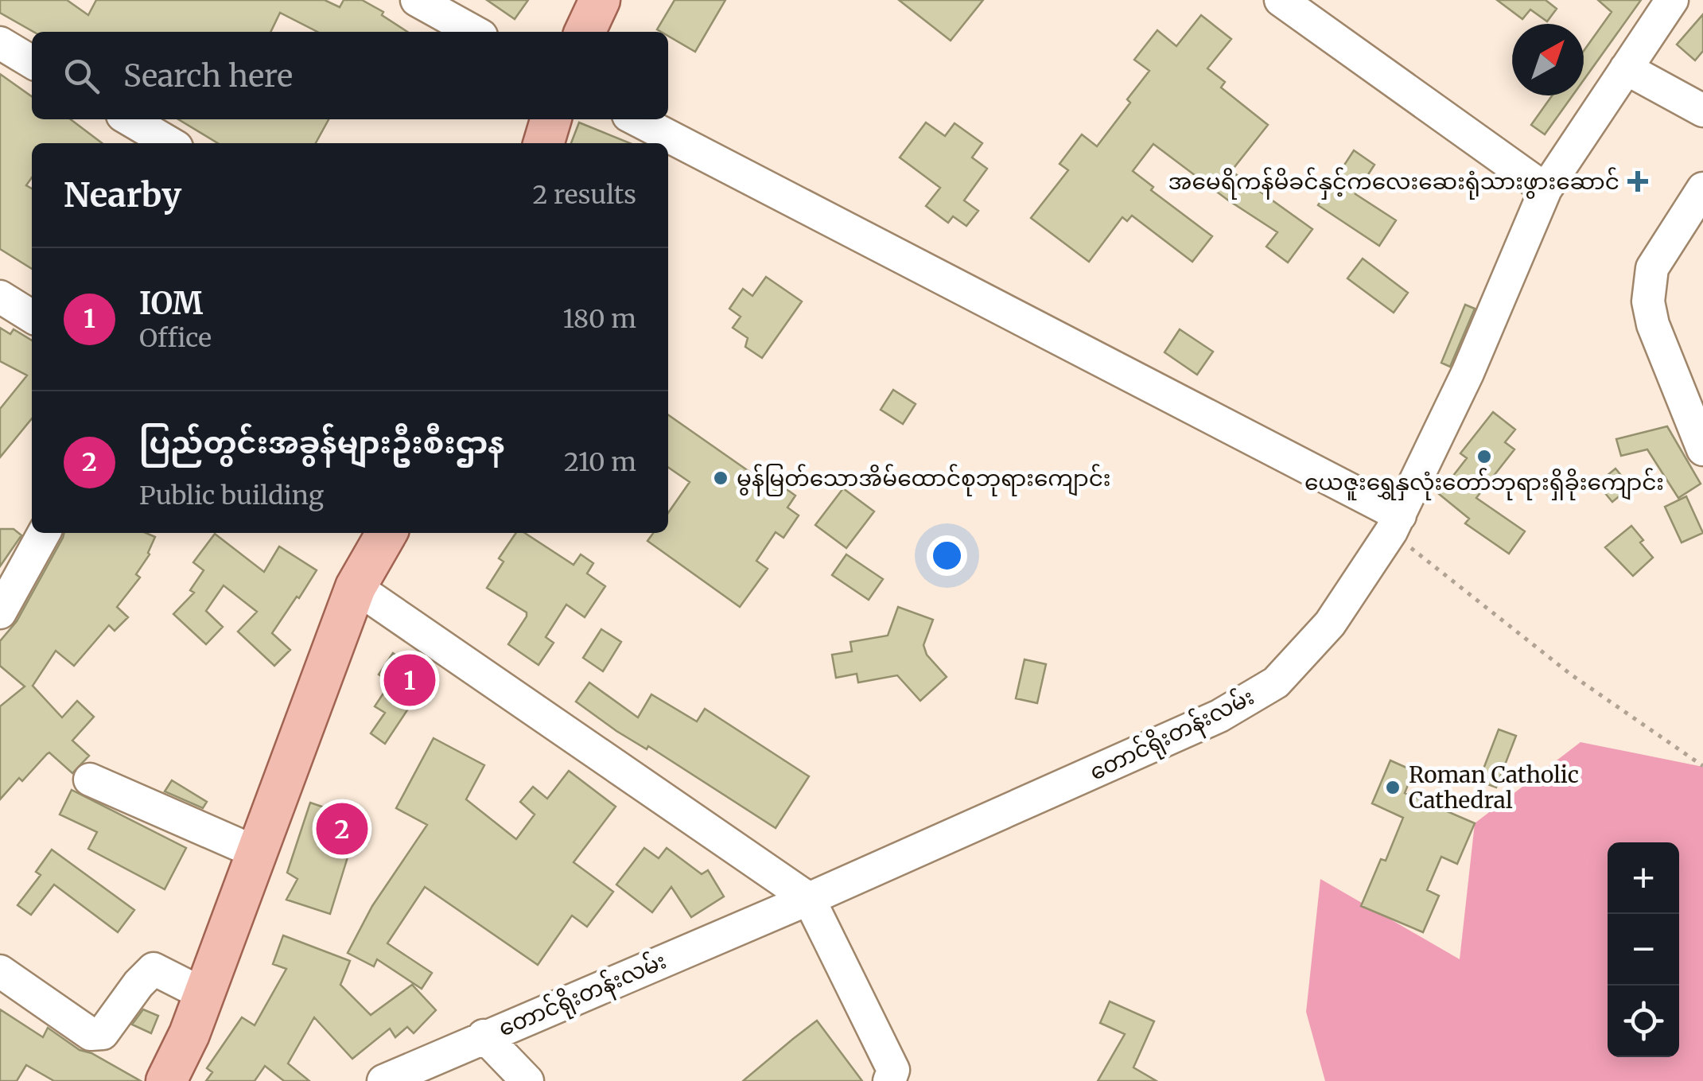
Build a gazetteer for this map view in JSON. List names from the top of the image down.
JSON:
{
  "streets": {
    "street": ["တောင်ရိုးတန်းလမ်း"]
  },
  "places": {
    "health": ["အမေရိကန်မိခင်နှင့်ကလေးဆေးရုံသားဖွားဆောင်"],
    "other": ["ယေဇူးရွှေနှလုံးတော်ဘုရားရှိခိုးကျောင်း", "မွန်မြတ်သောအိမ်ထောင်စုဘုရားကျောင်း", "Roman Catholic Cathedral"]
  },
  "north": "top right",
  "page": {
    "search": "Search here",
    "heading": ["Nearby", "2 results"],
    "list": [
      {
        "mark": "1",
        "name": "IOM",
        "note": "Office",
        "value": "180 m"
      },
      {
        "mark": "2",
        "name": "ပြည်တွင်းအခွန်များဦးစီးဌာန",
        "note": "Public building",
        "value": "210 m"
      }
    ],
    "pins": ["1", "2"],
    "map_buttons": ["+", "−"]
  }
}
